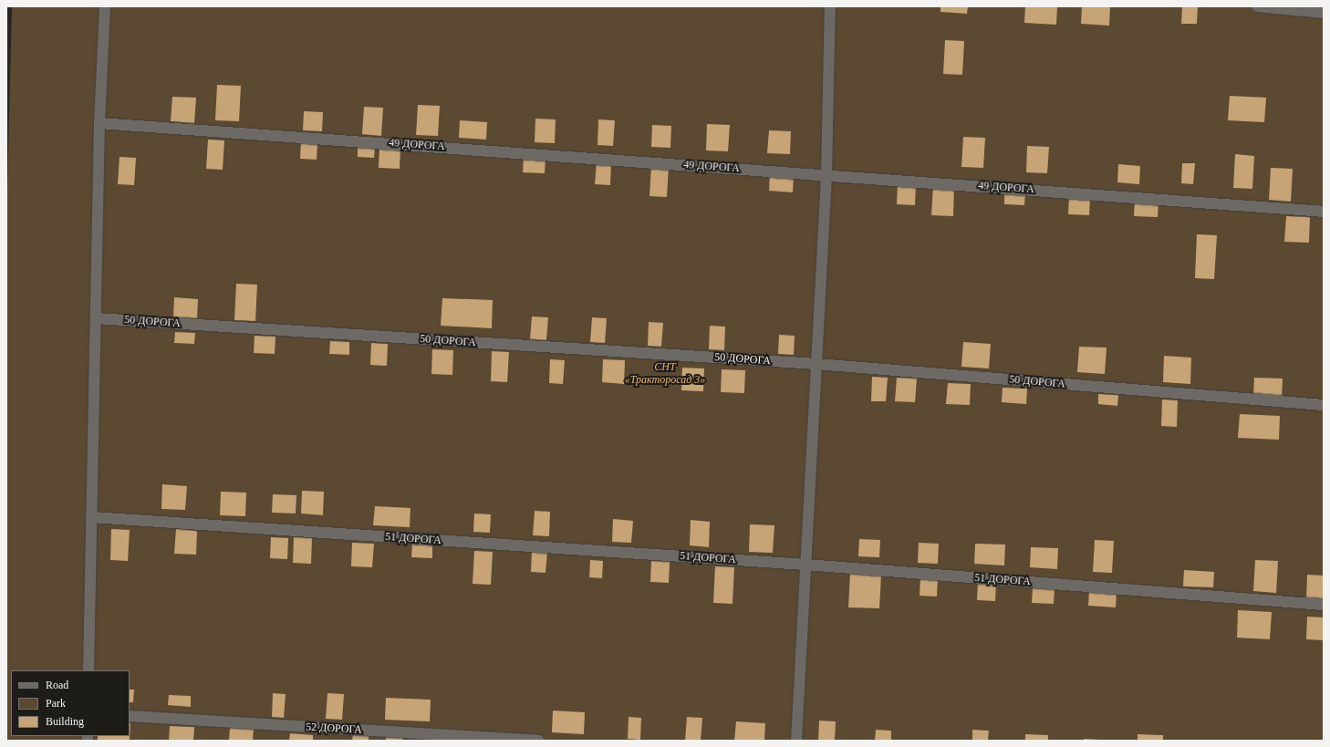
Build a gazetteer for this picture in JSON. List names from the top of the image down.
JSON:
{
  "streets": {
    "street": [
      "49 ДОРОГА",
      "50 ДОРОГА",
      "51 ДОРОГА",
      "52 ДОРОГА"
    ]
  },
  "parks": ["СНТ «Тракторосад 3»"],
  "legend": ["Road", "Park", "Building"]
}
